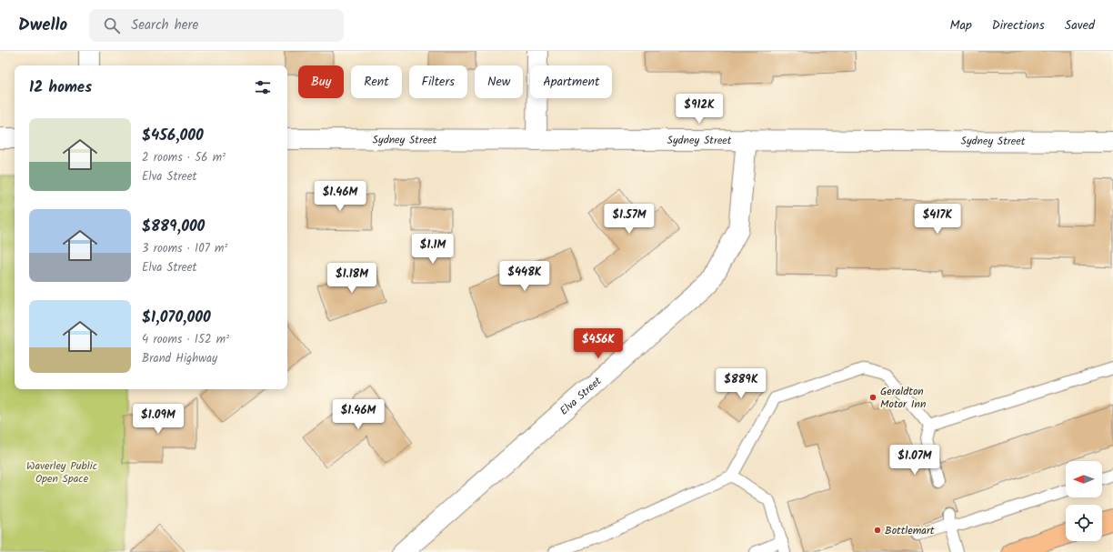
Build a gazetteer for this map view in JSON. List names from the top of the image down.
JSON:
{
  "streets": {
    "street": ["Sydney Street", "Elva Street"]
  },
  "crossings": [
    ["Sydney Street", "Elva Street"]
  ],
  "parks": ["Waverley Public Open Space"],
  "places": ["Geraldton Motor Inn", "Bottlemart"],
  "north": "left",
  "page": {
    "header": "Dwello",
    "search": "Search here",
    "nav": ["Map", "Directions", "Saved"],
    "chip": [
      "Buy",
      "Rent",
      "Filters",
      "New",
      "Apartment"
    ],
    "heading": "12 homes",
    "price": [
      "$912K",
      "$1.46M",
      "$1.57M",
      "$417K",
      "$1.1M",
      "$448K",
      "$1.18M",
      "$456K",
      "$889K",
      "$1.46M",
      "$1.09M",
      "$1.07M"
    ],
    "list": [
      {
        "name": "$456,000",
        "note": "2 rooms · 56 m² · Elva Street"
      },
      {
        "name": "$889,000",
        "note": "3 rooms · 107 m² · Elva Street"
      },
      {
        "name": "$1,070,000",
        "note": "4 rooms · 152 m² · Brand Highway"
      }
    ]
  }
}
